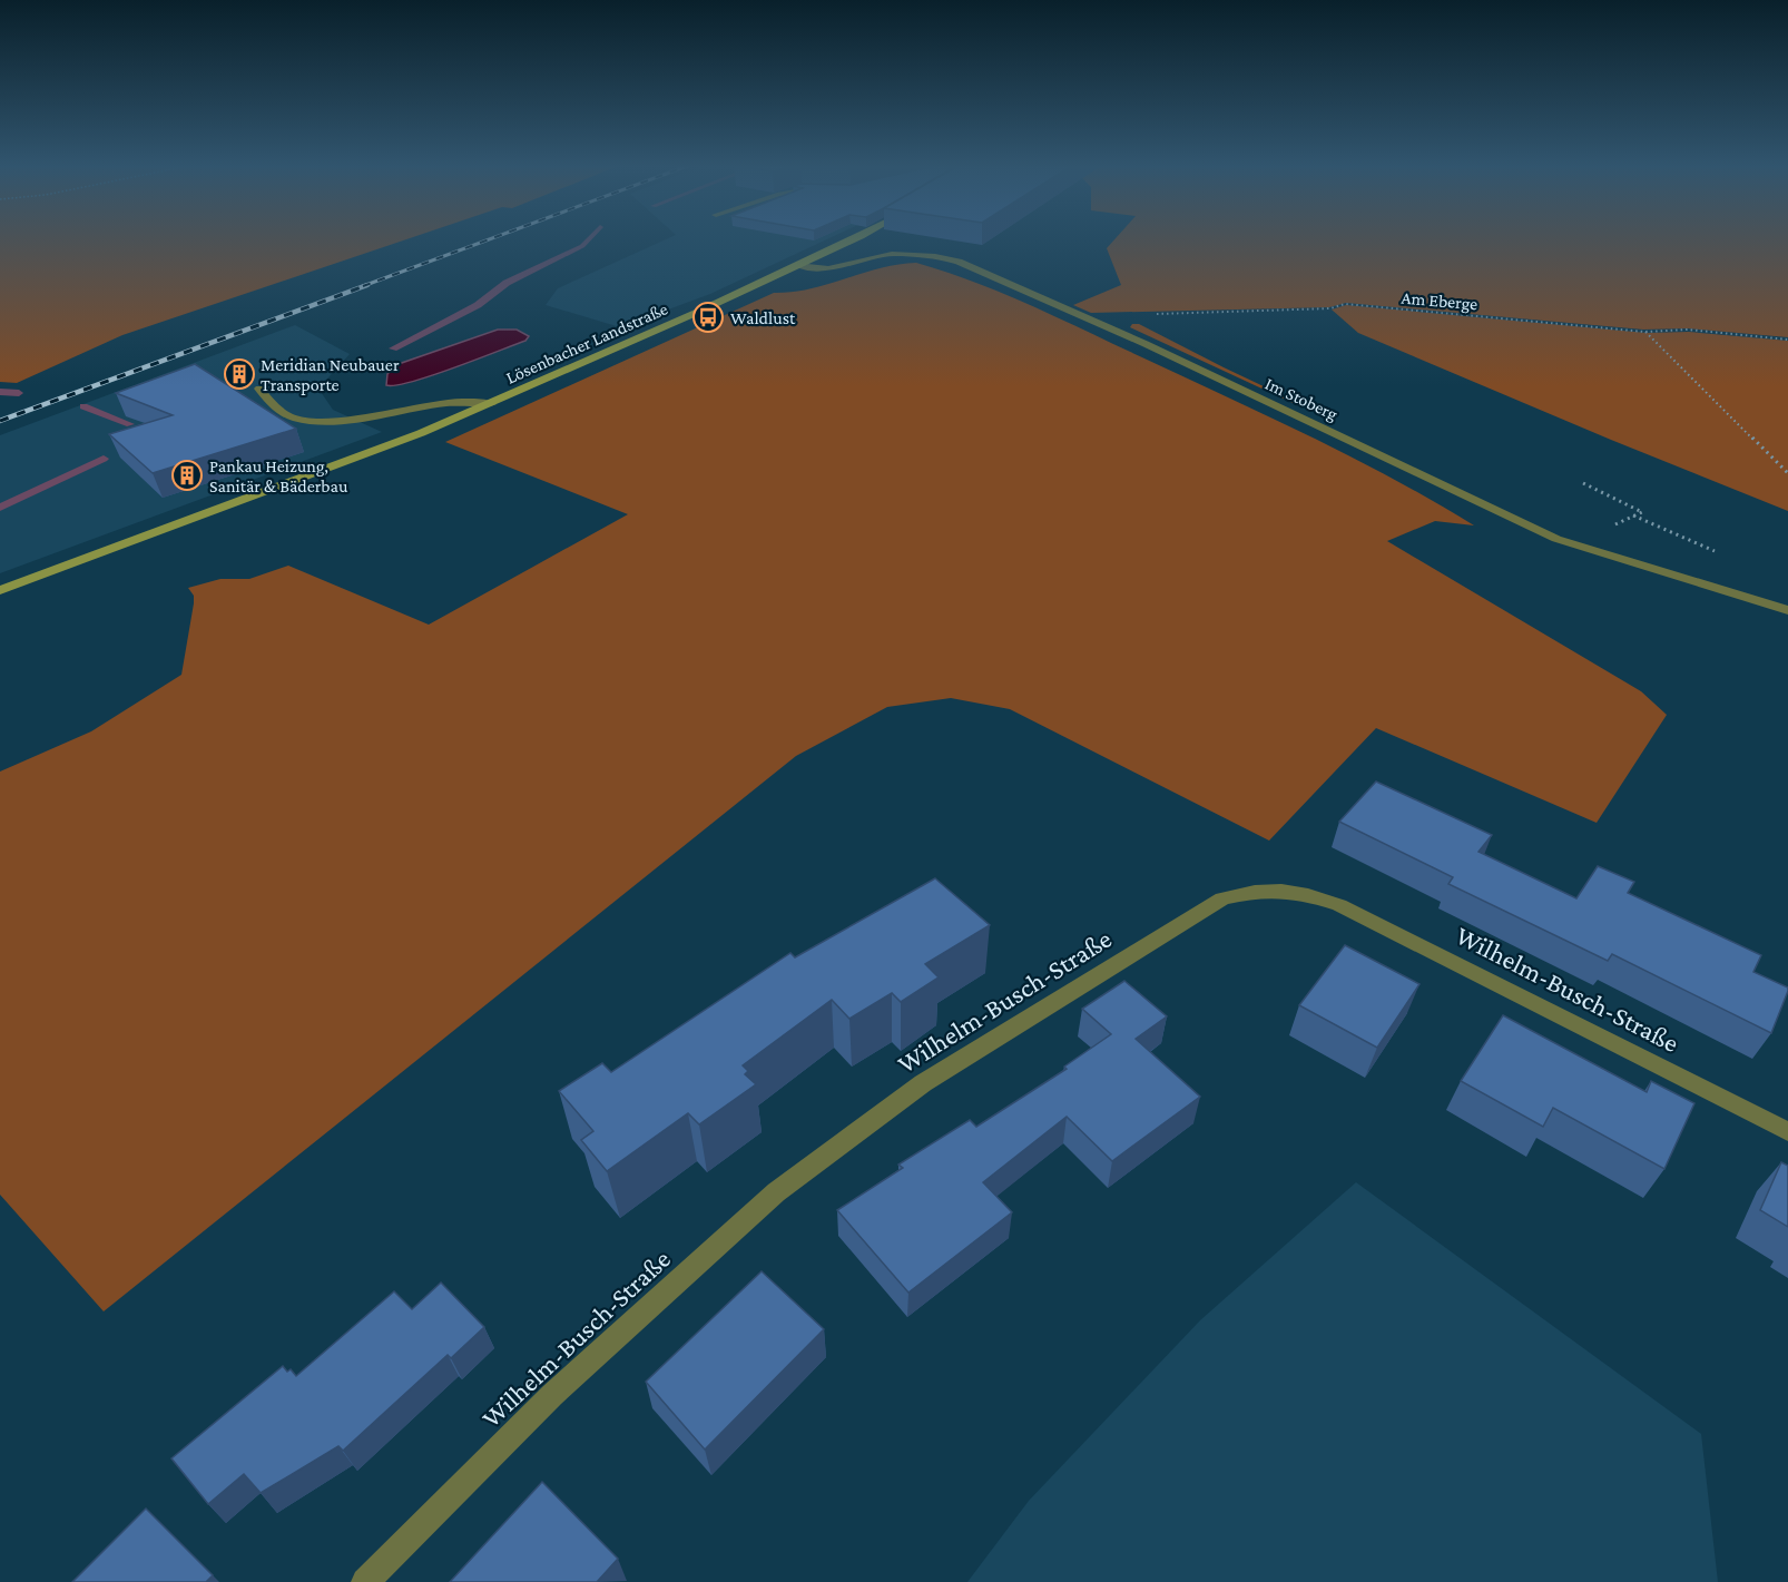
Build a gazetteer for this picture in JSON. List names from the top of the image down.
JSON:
{
  "streets": {
    "main road": ["Lösenbacher Landstraße"],
    "street": ["Im Stoberg", "Wilhelm-Busch-Straße"],
    "path": ["Am Eberge"]
  },
  "crossings": [
    ["Am Eberge", "Im Stoberg"],
    ["Lösenbacher Landstraße", "Im Stoberg"]
  ],
  "places": {
    "bus stop": ["Waldlust"],
    "building": ["Meridian Neubauer Transporte", "Pankau Heizung, Sanitär & Bäderbau"]
  }
}
